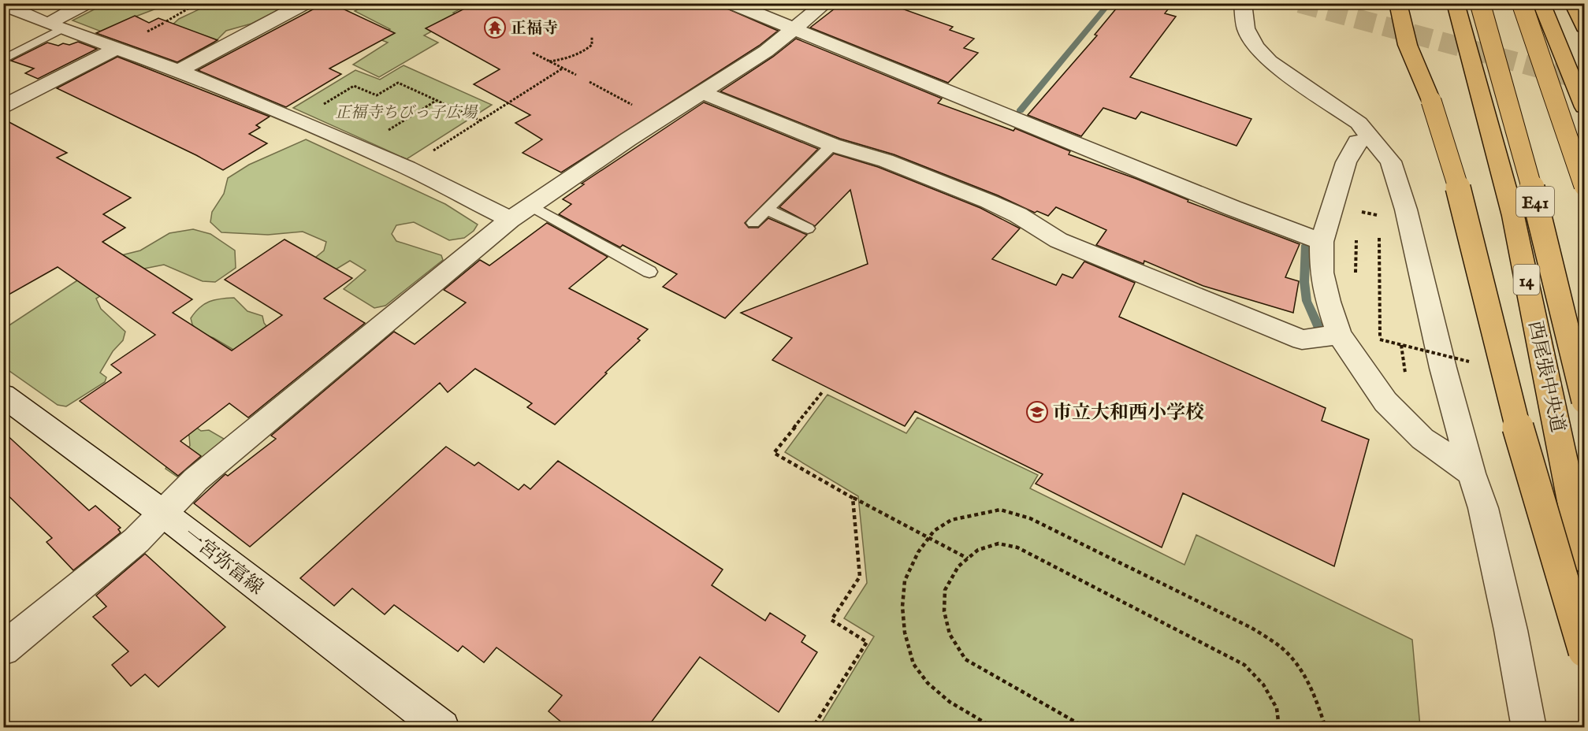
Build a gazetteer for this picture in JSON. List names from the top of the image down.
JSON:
{
  "streets": {
    "main road": ["E41", "14", "西尾張中央道"],
    "street": ["一宮弥富線"]
  },
  "parks": ["正福寺ちびっ子広場"],
  "places": {
    "temple": ["正福寺"],
    "school or university": ["市立大和西小学校"]
  }
}
